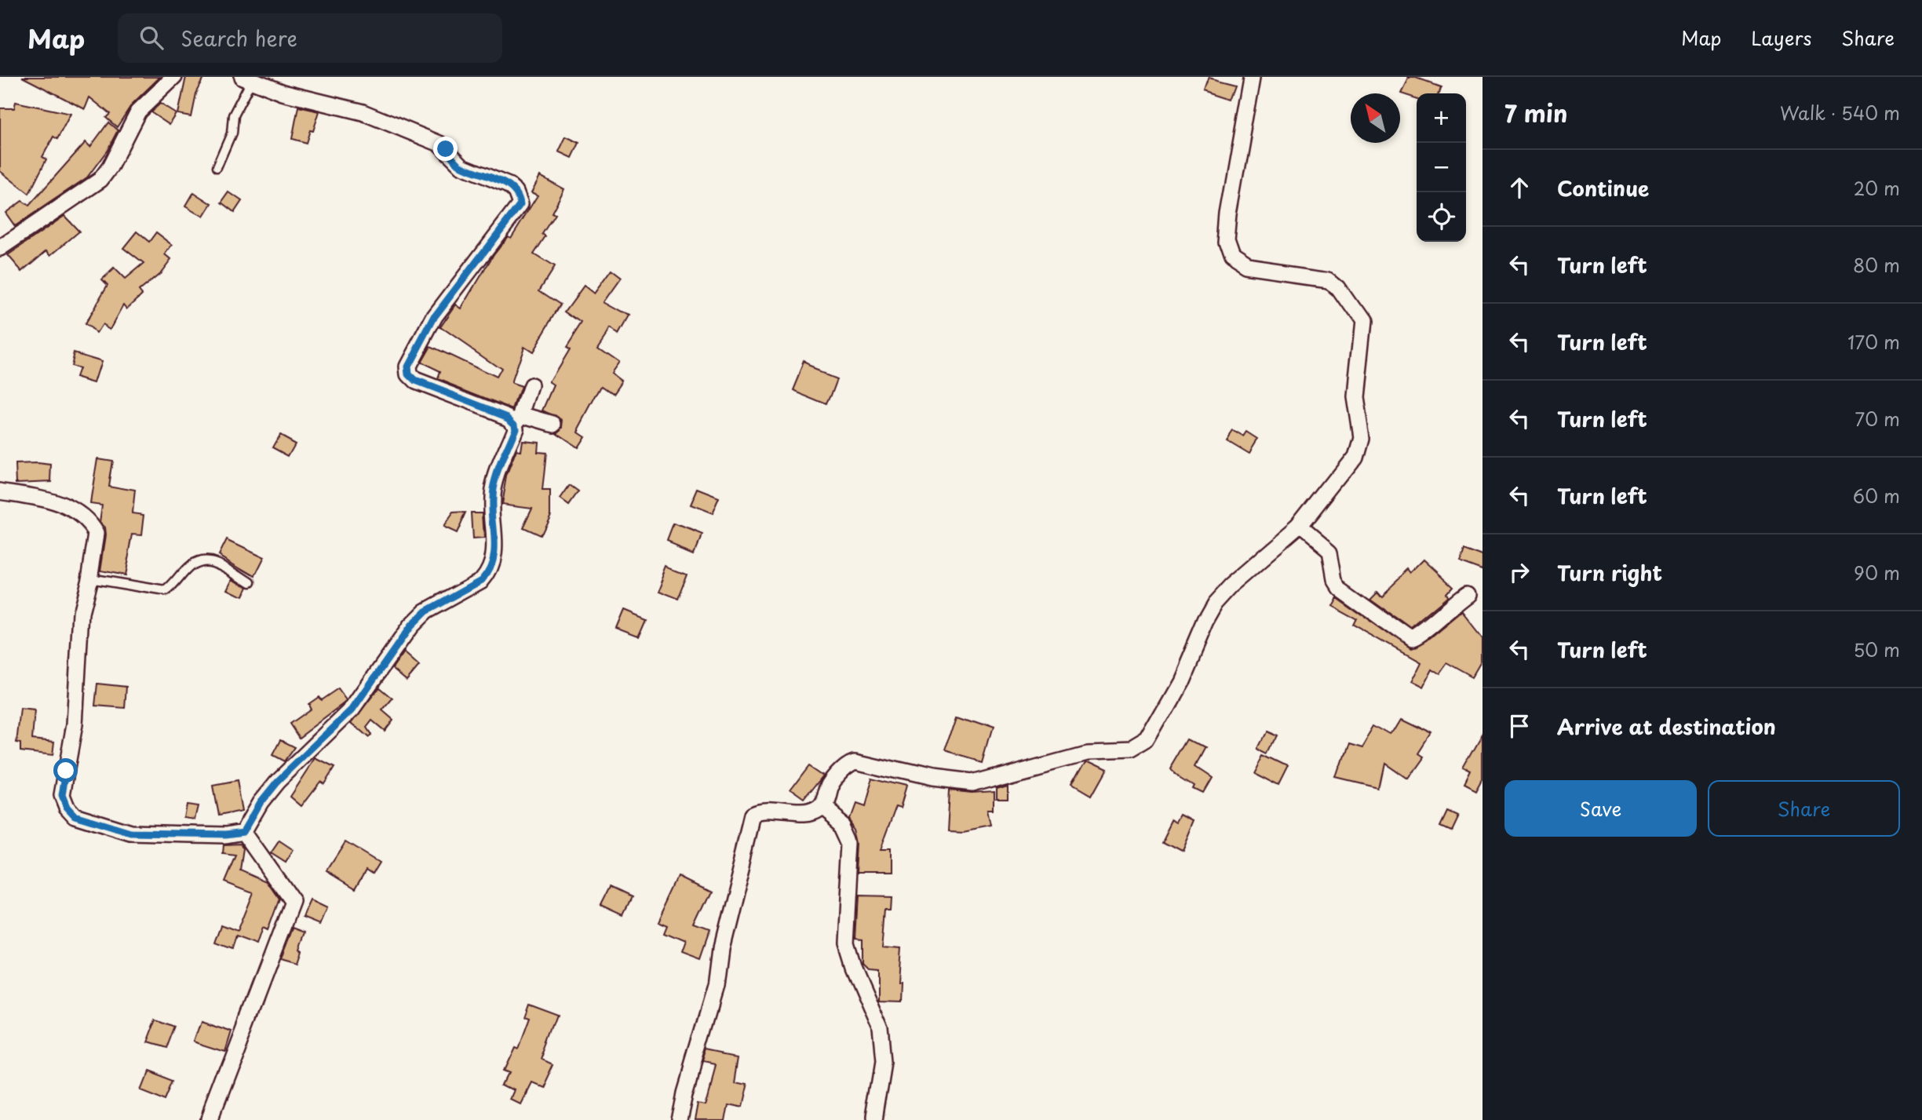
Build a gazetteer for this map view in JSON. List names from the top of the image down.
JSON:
{
  "north": "top left",
  "page": {
    "header": "Map",
    "search": "Search here",
    "nav": ["Map", "Layers", "Share"],
    "heading": ["7 min", "Walk · 540 m"],
    "map_buttons": ["+", "−"],
    "list": [
      ["Continue", "20 m"],
      ["Turn left", "80 m"],
      ["Turn left", "170 m"],
      ["Turn left", "70 m"],
      ["Turn left", "60 m"],
      ["Turn right", "90 m"],
      ["Turn left", "50 m"],
      "Arrive at destination"
    ],
    "buttons": ["Save", "Share"]
  }
}
